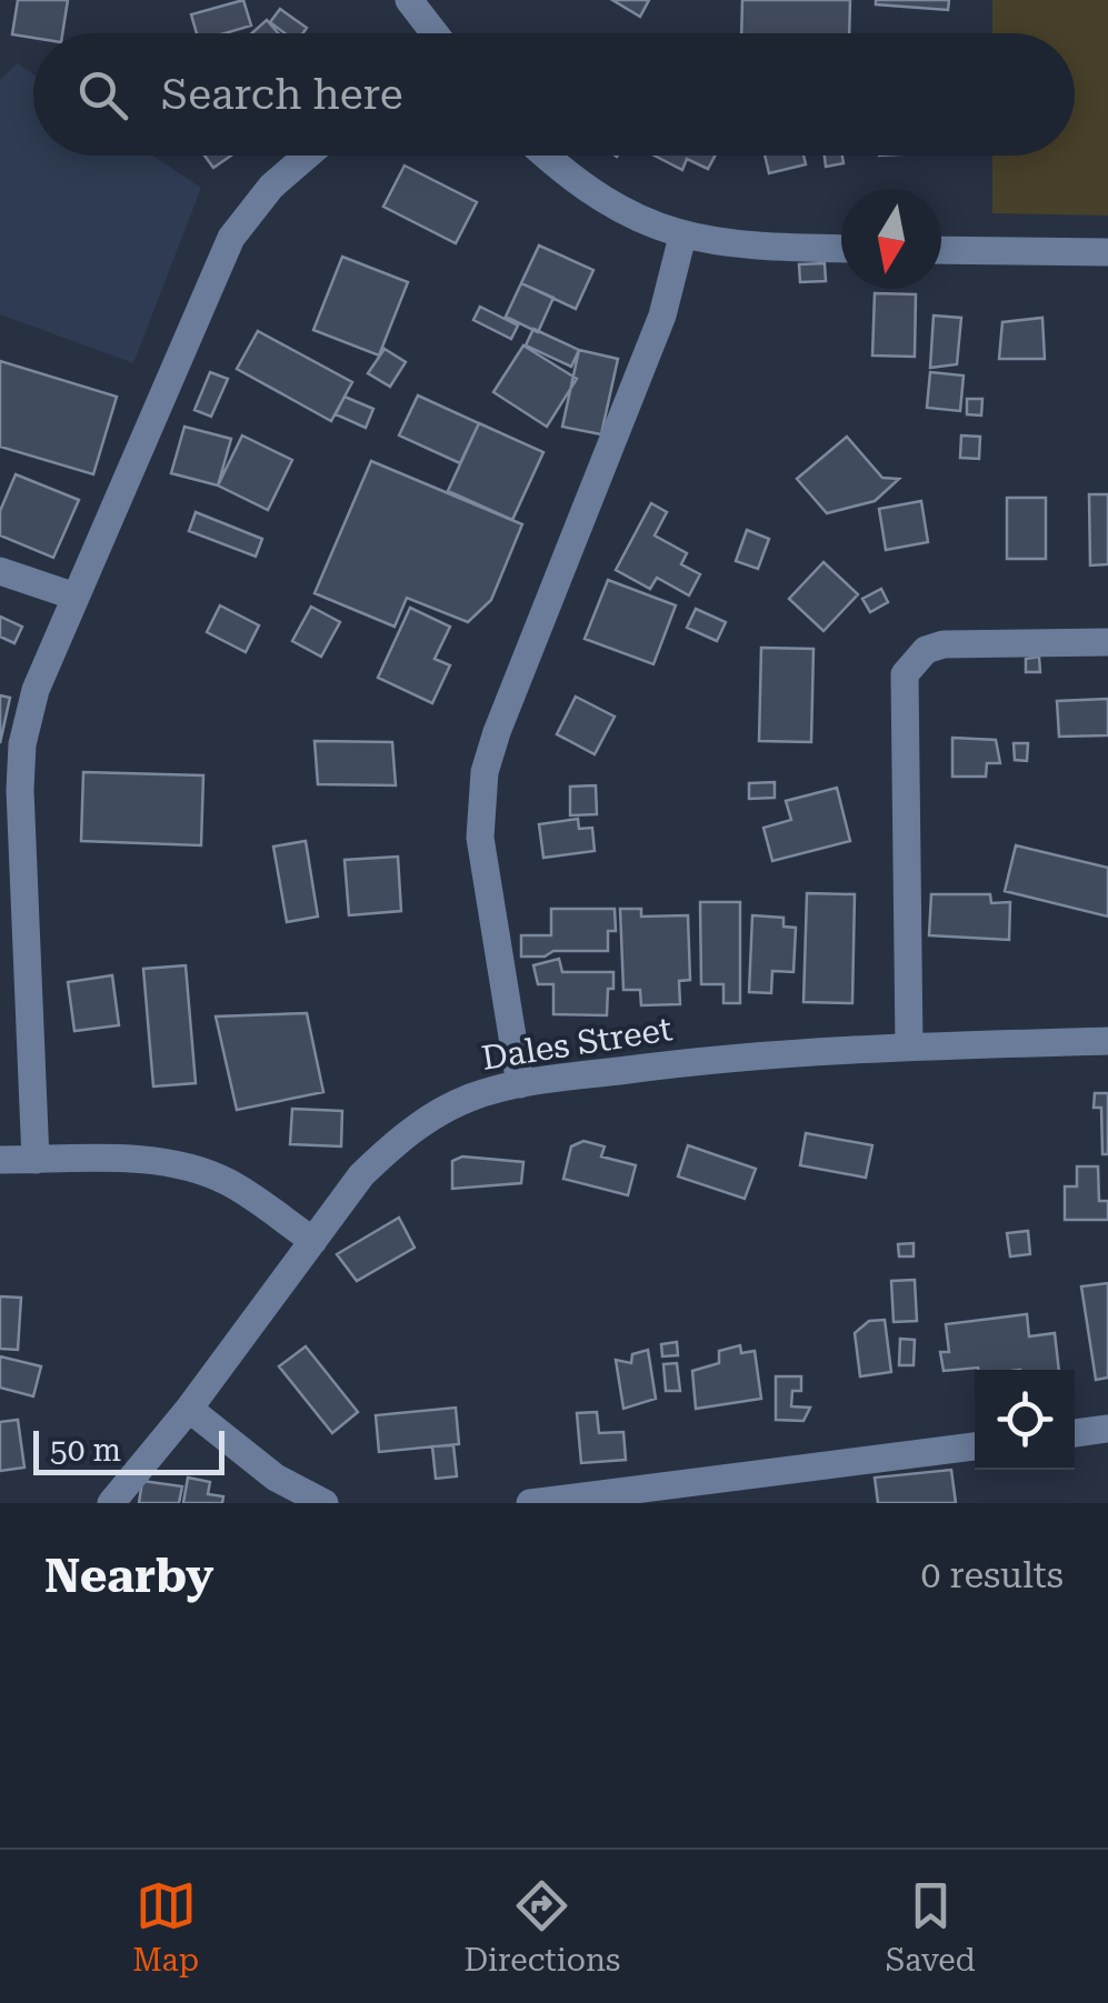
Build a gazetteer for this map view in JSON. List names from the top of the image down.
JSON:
{
  "streets": {
    "street": ["Dales Street"]
  },
  "scale_bar": "50 m",
  "north": "bottom",
  "page": {
    "search": "Search here",
    "scale": "50 m",
    "heading": ["Nearby", "0 results"],
    "nav": ["Map", "Directions", "Saved"]
  }
}
